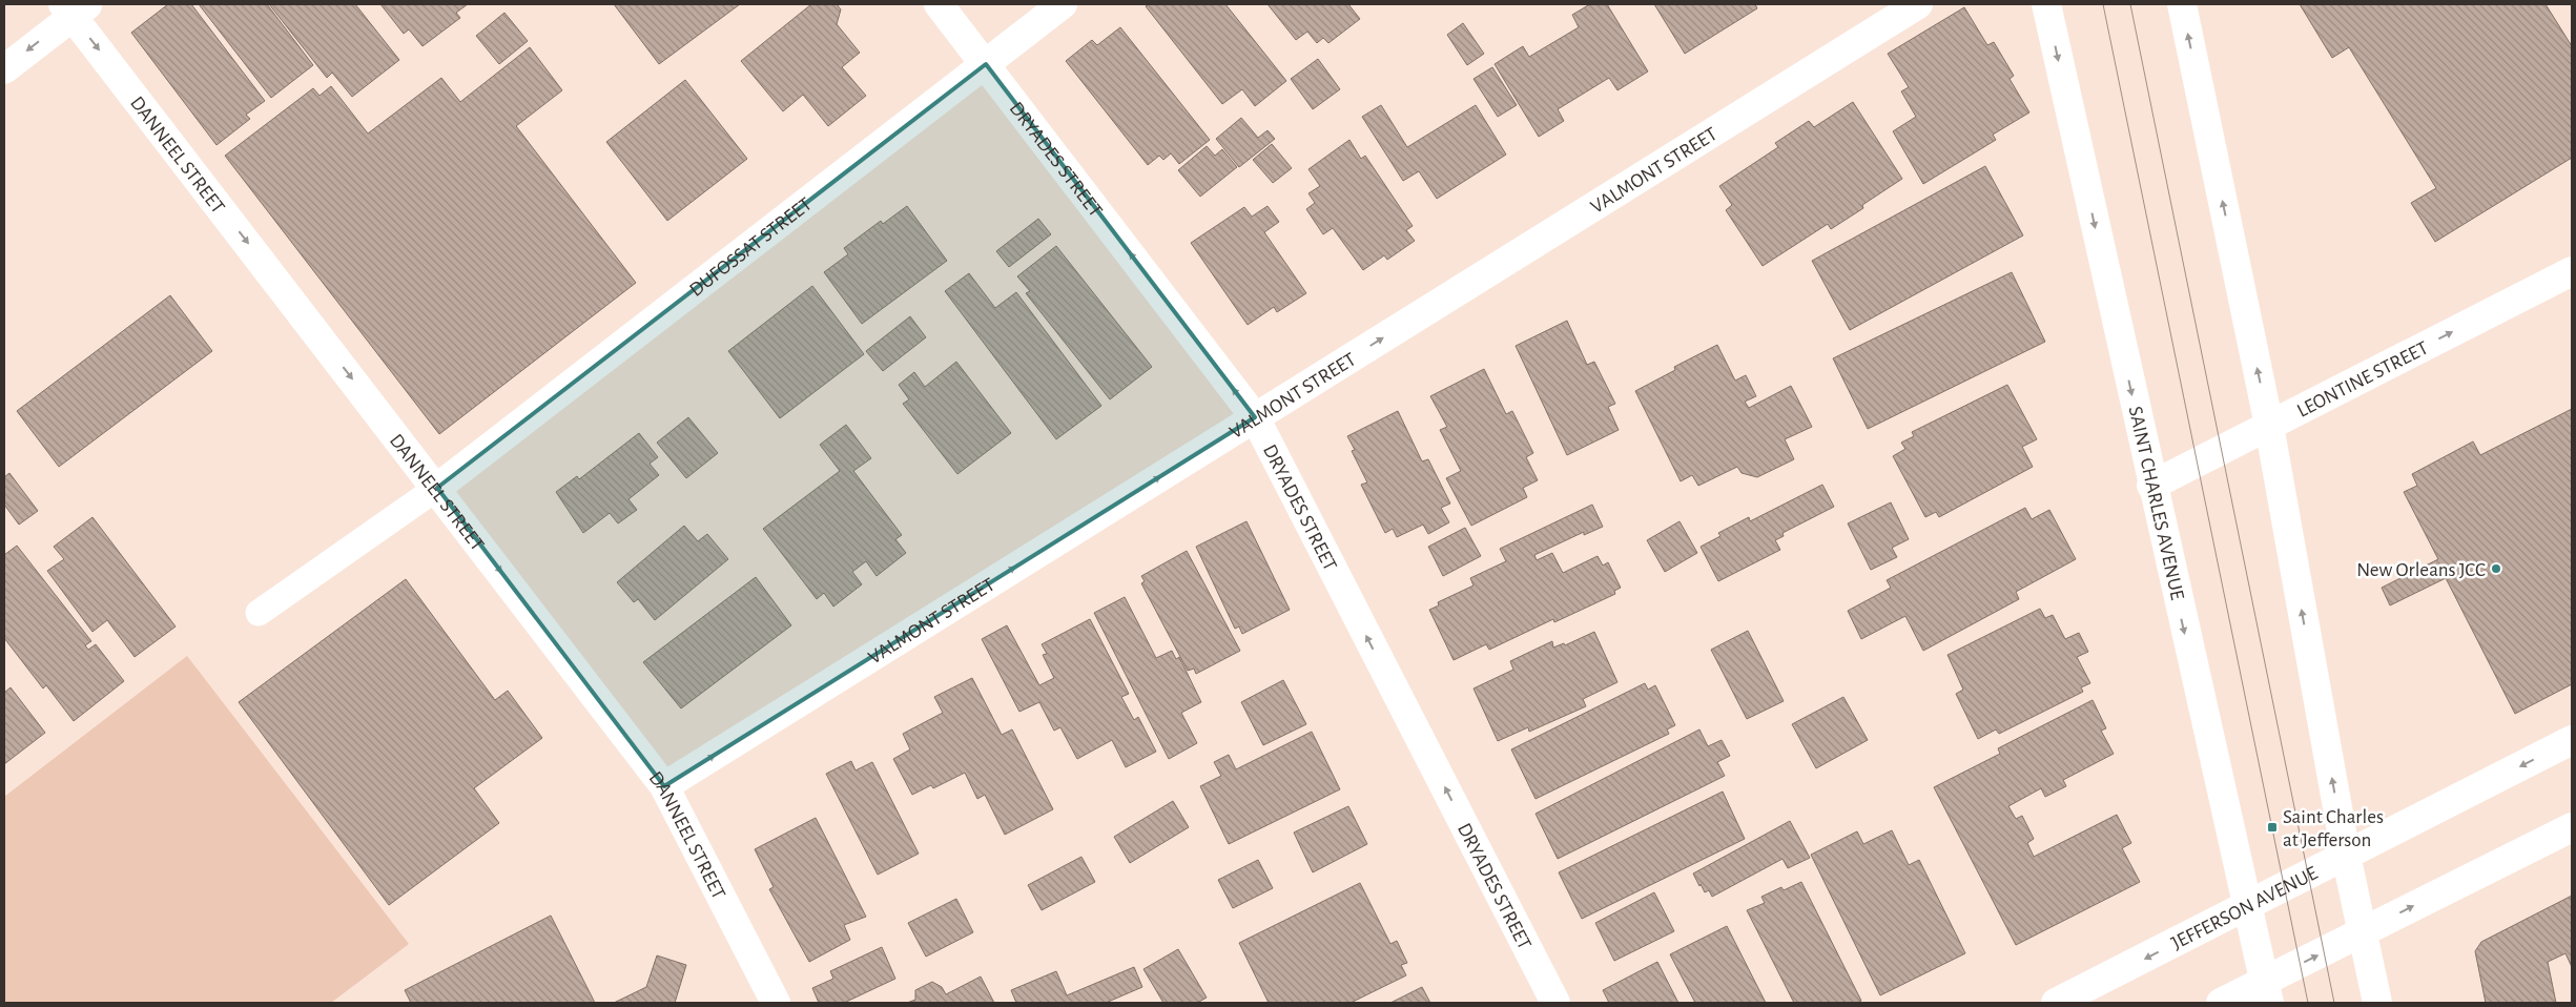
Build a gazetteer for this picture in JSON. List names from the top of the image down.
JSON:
{
  "streets": {
    "street": [
      "DANNEEL STREET",
      "DRYADES STREET",
      "VALMONT STREET",
      "DUFOSSAT STREET",
      "LEONTINE STREET",
      "SAINT CHARLES AVENUE",
      "JEFFERSON AVENUE"
    ]
  },
  "crossings": [
    ["DANNEEL STREET", "VALMONT STREET"],
    ["DANNEEL STREET", "DUFOSSAT STREET"],
    ["DRYADES STREET", "VALMONT STREET"],
    ["DRYADES STREET", "DUFOSSAT STREET"],
    ["LEONTINE STREET", "SAINT CHARLES AVENUE"],
    ["SAINT CHARLES AVENUE", "JEFFERSON AVENUE"]
  ],
  "one_way": [
    "DANNEEL STREET",
    "DRYADES STREET",
    "VALMONT STREET",
    "LEONTINE STREET"
  ],
  "places": {
    "other": ["New Orleans JCC"],
    "transit": ["Saint Charles at Jefferson"]
  }
}
